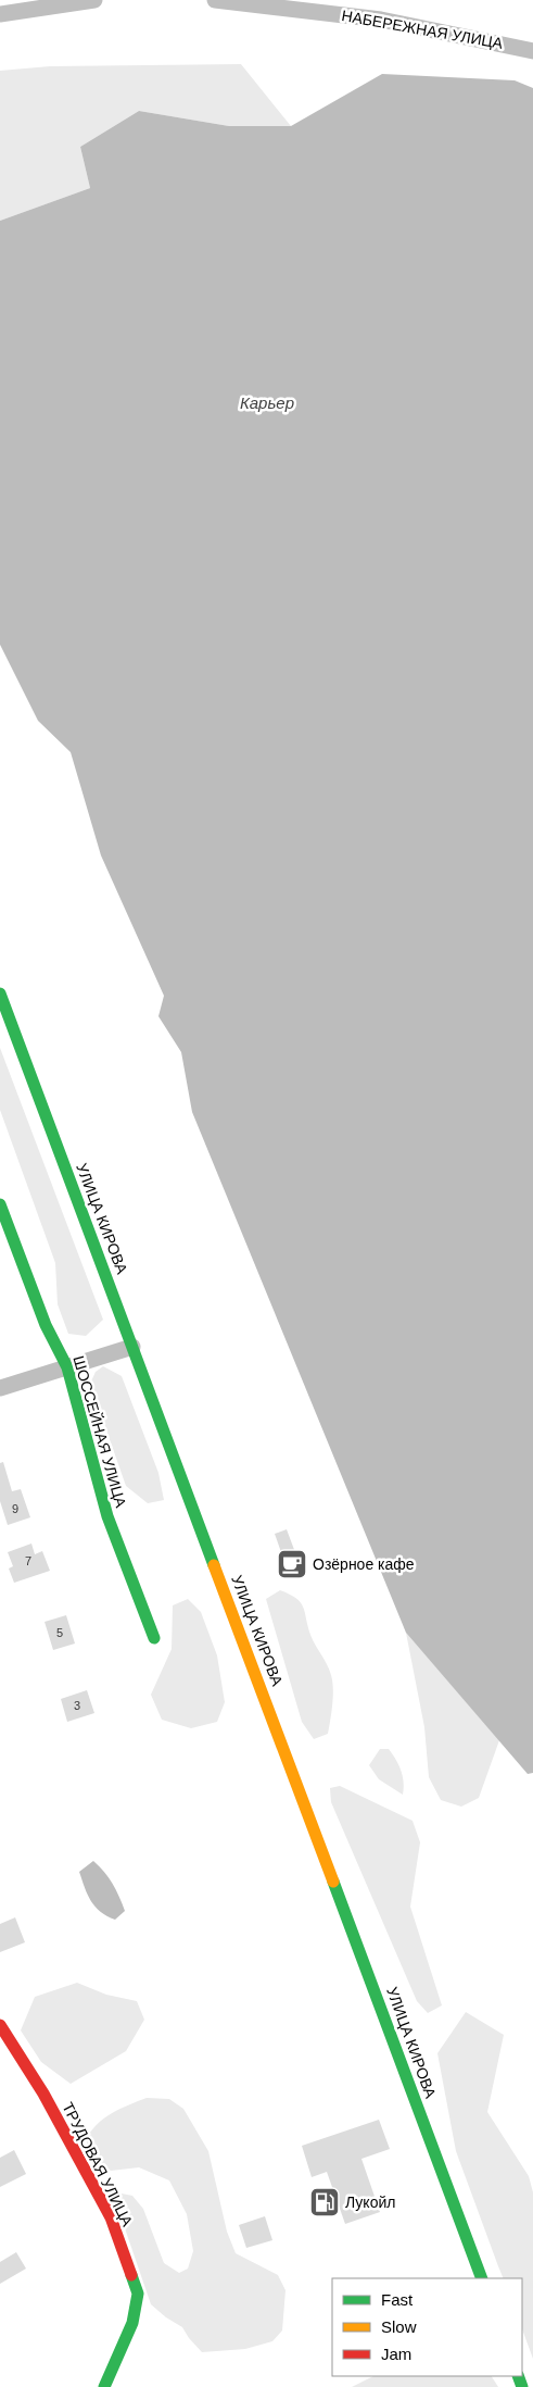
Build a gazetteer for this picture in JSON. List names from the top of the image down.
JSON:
{
  "streets": {
    "main road": ["УЛИЦА КИРОВА", "ШОССЕЙНАЯ УЛИЦА", "ТРУДОВАЯ УЛИЦА"],
    "street": ["НАБЕРЕЖНАЯ УЛИЦА"]
  },
  "water": ["Карьер"],
  "places": {
    "cafe": ["Озёрное кафе"],
    "fuel station": ["Лукойл"]
  },
  "house_numbers": [
    "9",
    "7",
    "5",
    "3"
  ],
  "legend": ["Fast", "Slow", "Jam"]
}
